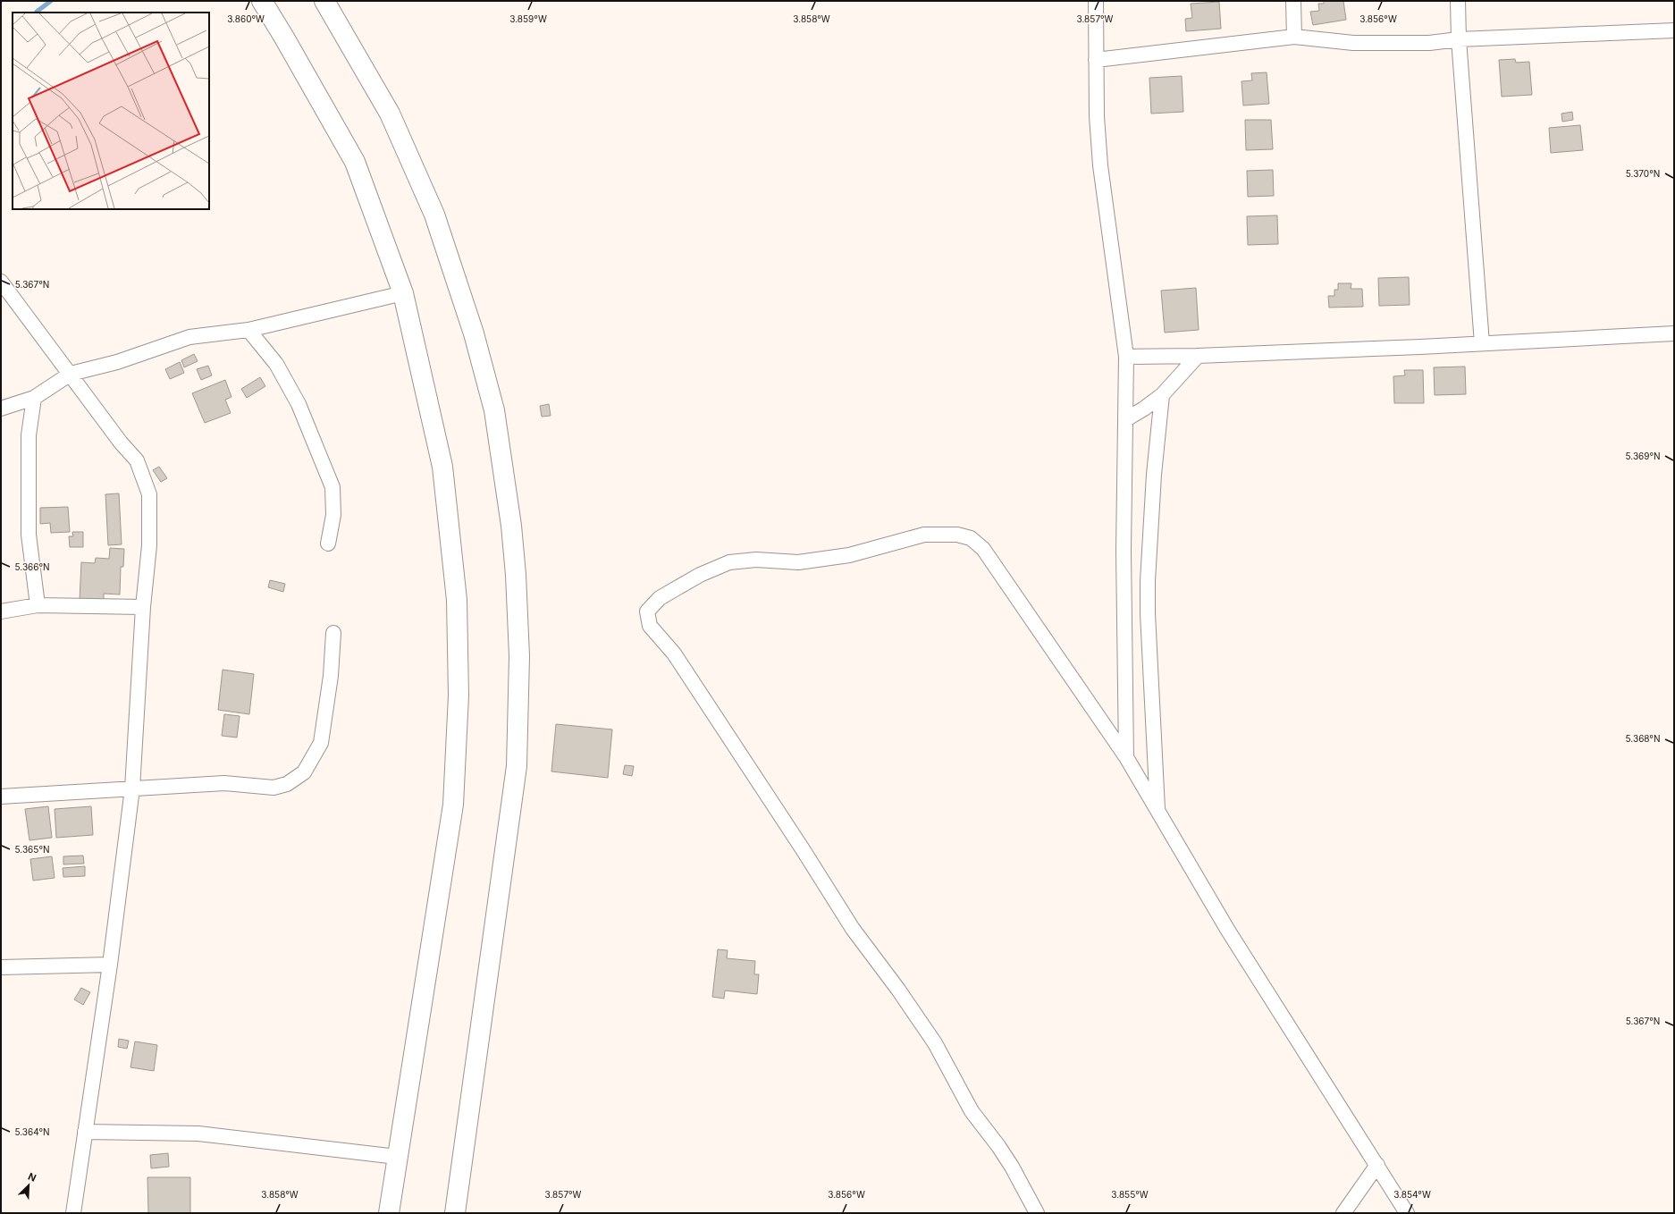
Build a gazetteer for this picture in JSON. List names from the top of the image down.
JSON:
{
  "north": "top right",
  "coordinates": [
    "3.860°W",
    "3.858°W",
    "3.857°W",
    "3.856°W",
    "3.859°W",
    "5.370°N",
    "5.367°N",
    "5.369°N",
    "5.366°N",
    "5.368°N",
    "5.365°N",
    "5.364°N",
    "3.855°W",
    "3.854°W"
  ]
}
